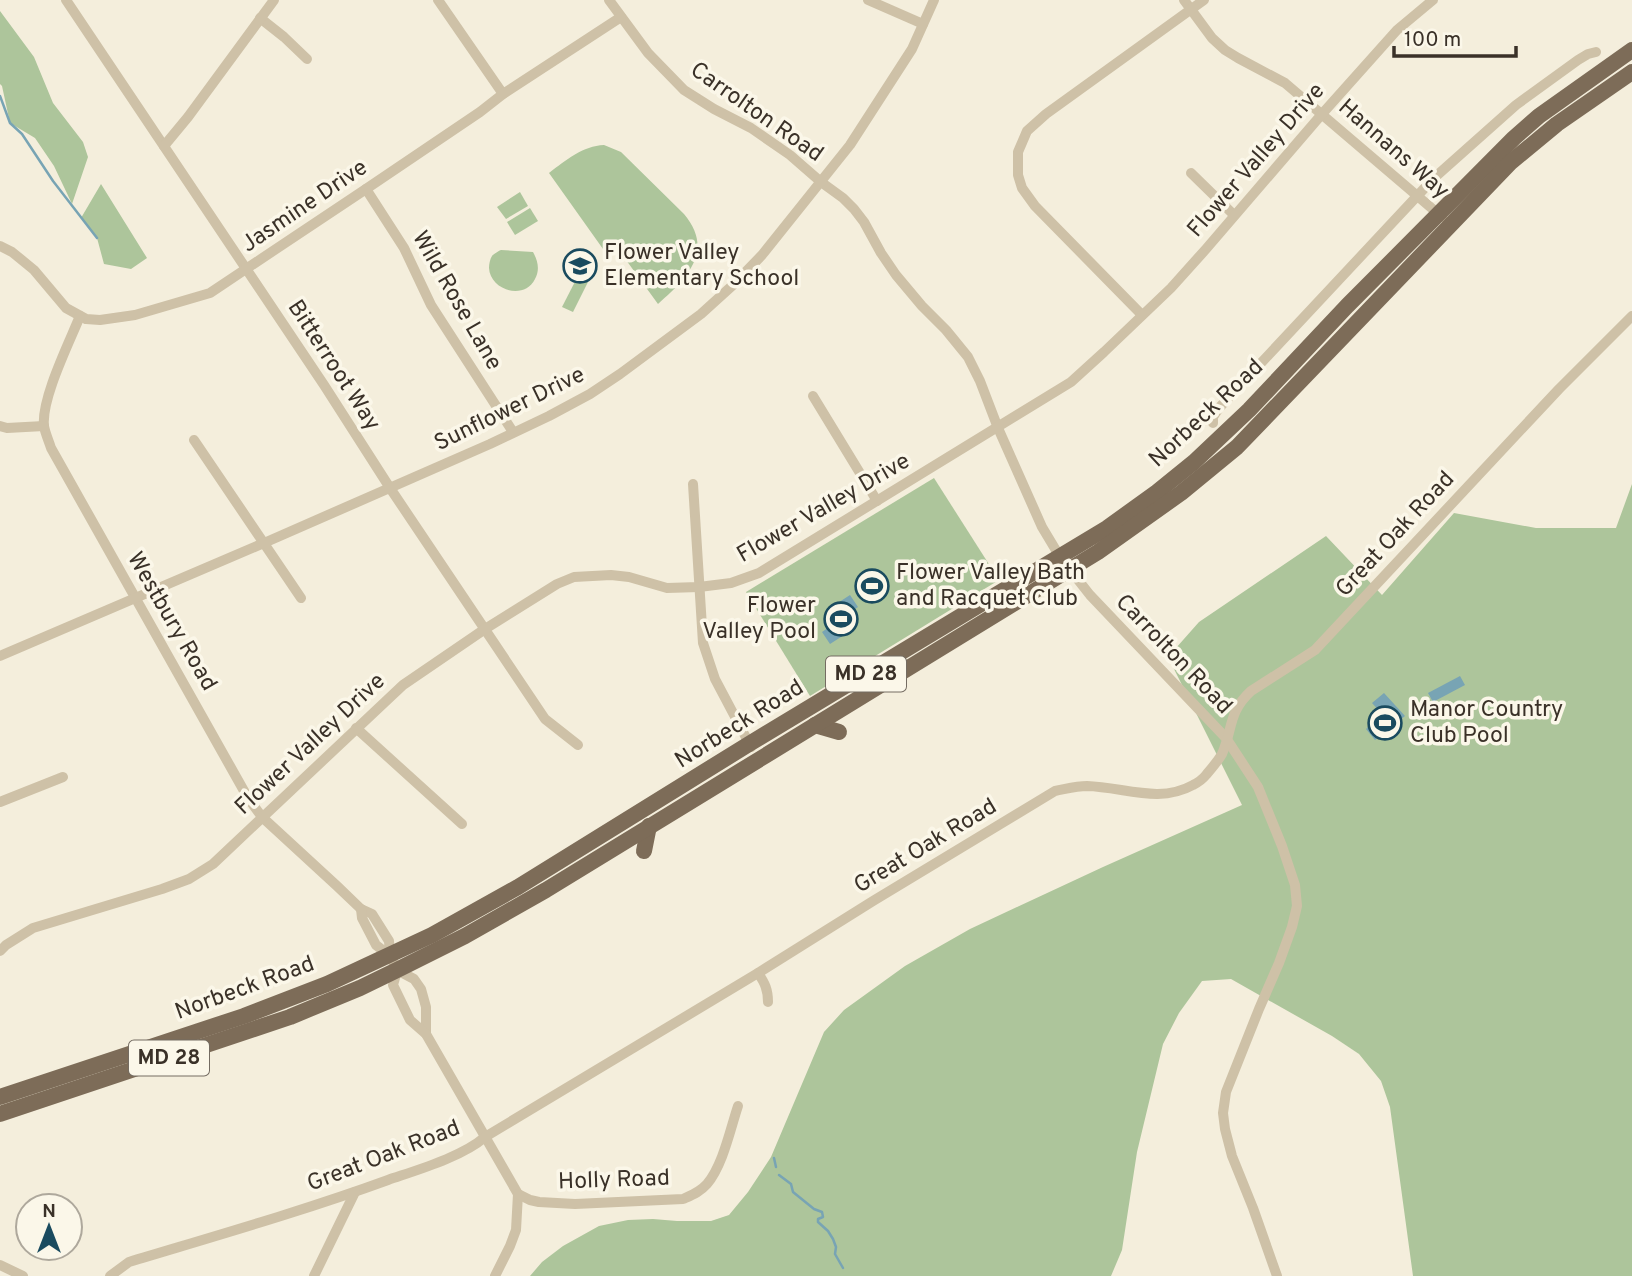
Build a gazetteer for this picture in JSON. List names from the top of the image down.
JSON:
{
  "streets": {
    "main road": ["Norbeck Road", "MD 28"],
    "street": [
      "Carrolton Road",
      "Hannans Way",
      "Flower Valley Drive",
      "Jasmine Drive",
      "Wild Rose Lane",
      "Bitterroot Way",
      "Sunflower Drive",
      "Great Oak Road",
      "Westbury Road",
      "Holly Road"
    ]
  },
  "crossings": [
    ["Carrolton Road", "Flower Valley Drive"],
    ["Carrolton Road", "Jasmine Drive"],
    ["Carrolton Road", "Sunflower Drive"],
    ["Carrolton Road", "Norbeck Road"],
    ["Carrolton Road", "Great Oak Road"],
    ["Hannans Way", "Flower Valley Drive"],
    ["Hannans Way", "Norbeck Road"],
    ["Flower Valley Drive", "Bitterroot Way"],
    ["Flower Valley Drive", "Westbury Road"],
    ["Jasmine Drive", "Wild Rose Lane"],
    ["Jasmine Drive", "Bitterroot Way"],
    ["Wild Rose Lane", "Sunflower Drive"],
    ["Bitterroot Way", "Sunflower Drive"],
    ["Sunflower Drive", "Westbury Road"],
    ["Norbeck Road", "Westbury Road"],
    ["Great Oak Road", "Westbury Road"],
    ["Westbury Road", "Holly Road"]
  ],
  "places": {
    "school or university": ["Flower Valley Elementary School"],
    "sports": ["Flower Valley Bath and Racquet Club", "Flower Valley Pool", "Manor Country Club Pool"]
  },
  "scale_bar": "100 m",
  "north": "top"
}
